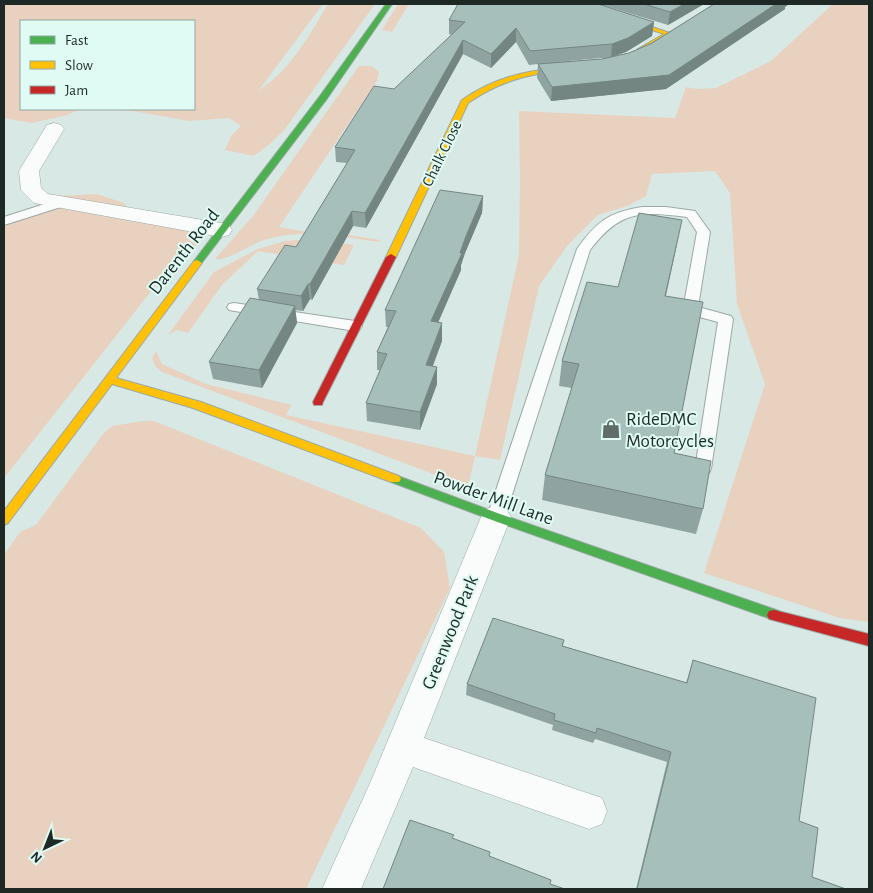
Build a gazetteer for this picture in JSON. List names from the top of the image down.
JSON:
{
  "streets": {
    "street": [
      "Chalk Close",
      "Darenth Road",
      "Powder Mill Lane",
      "Greenwood Park"
    ]
  },
  "crossings": [
    ["Darenth Road", "Powder Mill Lane"],
    ["Powder Mill Lane", "Greenwood Park"]
  ],
  "places": {
    "shop": ["RideDMC Motorcycles"]
  },
  "legend": ["Fast", "Slow", "Jam"],
  "north": "bottom left"
}
